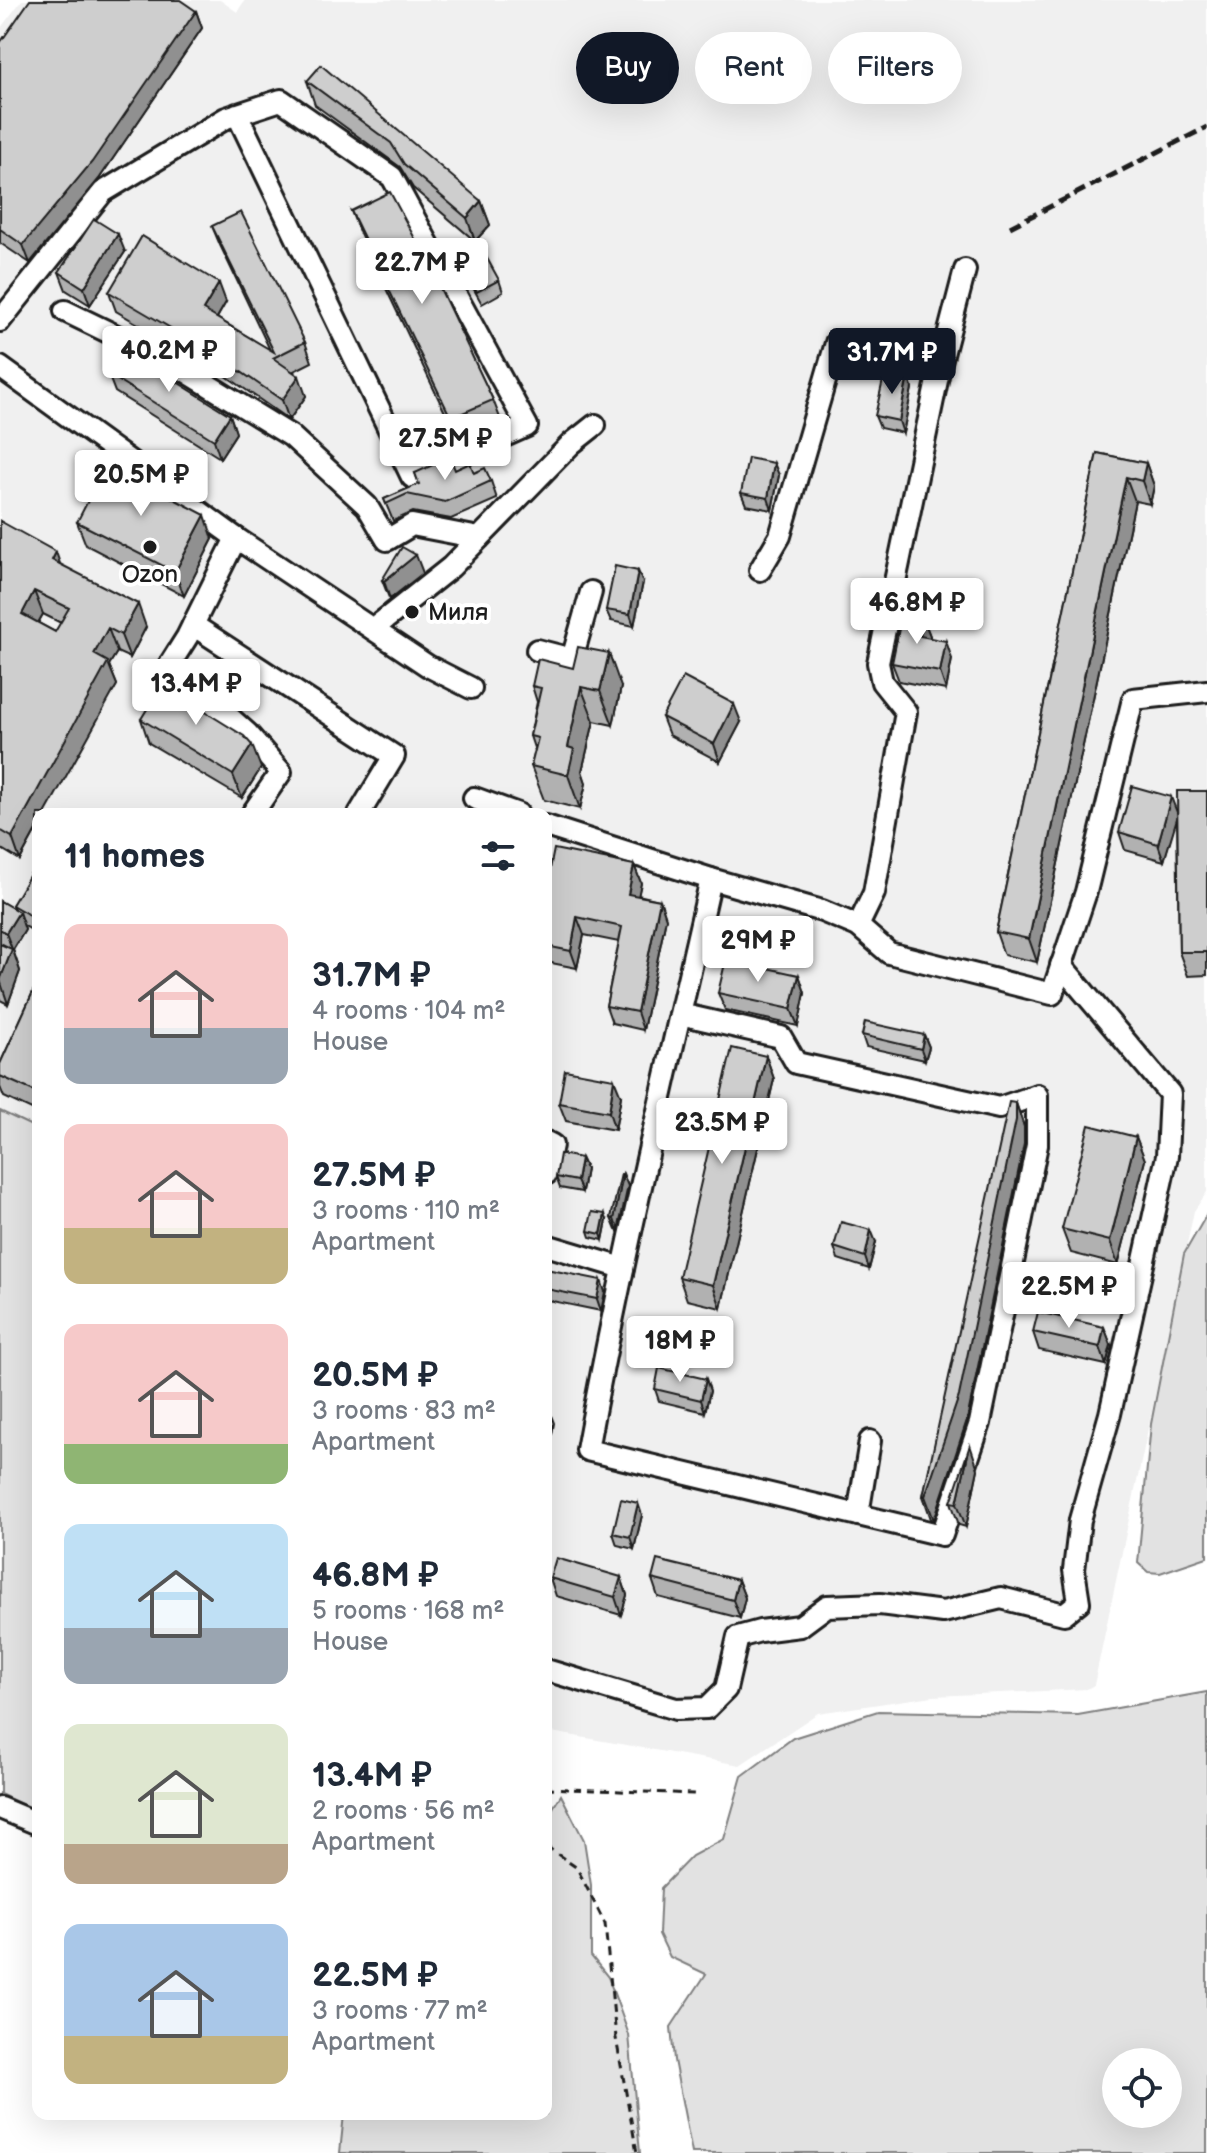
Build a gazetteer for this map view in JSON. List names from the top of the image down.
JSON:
{
  "places": ["Ozon", "Миля"],
  "page": {
    "chip": ["Buy", "Rent", "Filters"],
    "price": [
      "22.7M ₽",
      "40.2M ₽",
      "31.7M ₽",
      "27.5M ₽",
      "20.5M ₽",
      "46.8M ₽",
      "13.4M ₽",
      "29M ₽",
      "23.5M ₽",
      "22.5M ₽",
      "18M ₽"
    ],
    "heading": "11 homes",
    "list": [
      {
        "name": "31.7M ₽",
        "note": "4 rooms · 104 m² · House"
      },
      {
        "name": "27.5M ₽",
        "note": "3 rooms · 110 m² · Apartment"
      },
      {
        "name": "20.5M ₽",
        "note": "3 rooms · 83 m² · Apartment"
      },
      {
        "name": "46.8M ₽",
        "note": "5 rooms · 168 m² · House"
      },
      {
        "name": "13.4M ₽",
        "note": "2 rooms · 56 m² · Apartment"
      },
      {
        "name": "22.5M ₽",
        "note": "3 rooms · 77 m² · Apartment"
      }
    ]
  }
}
